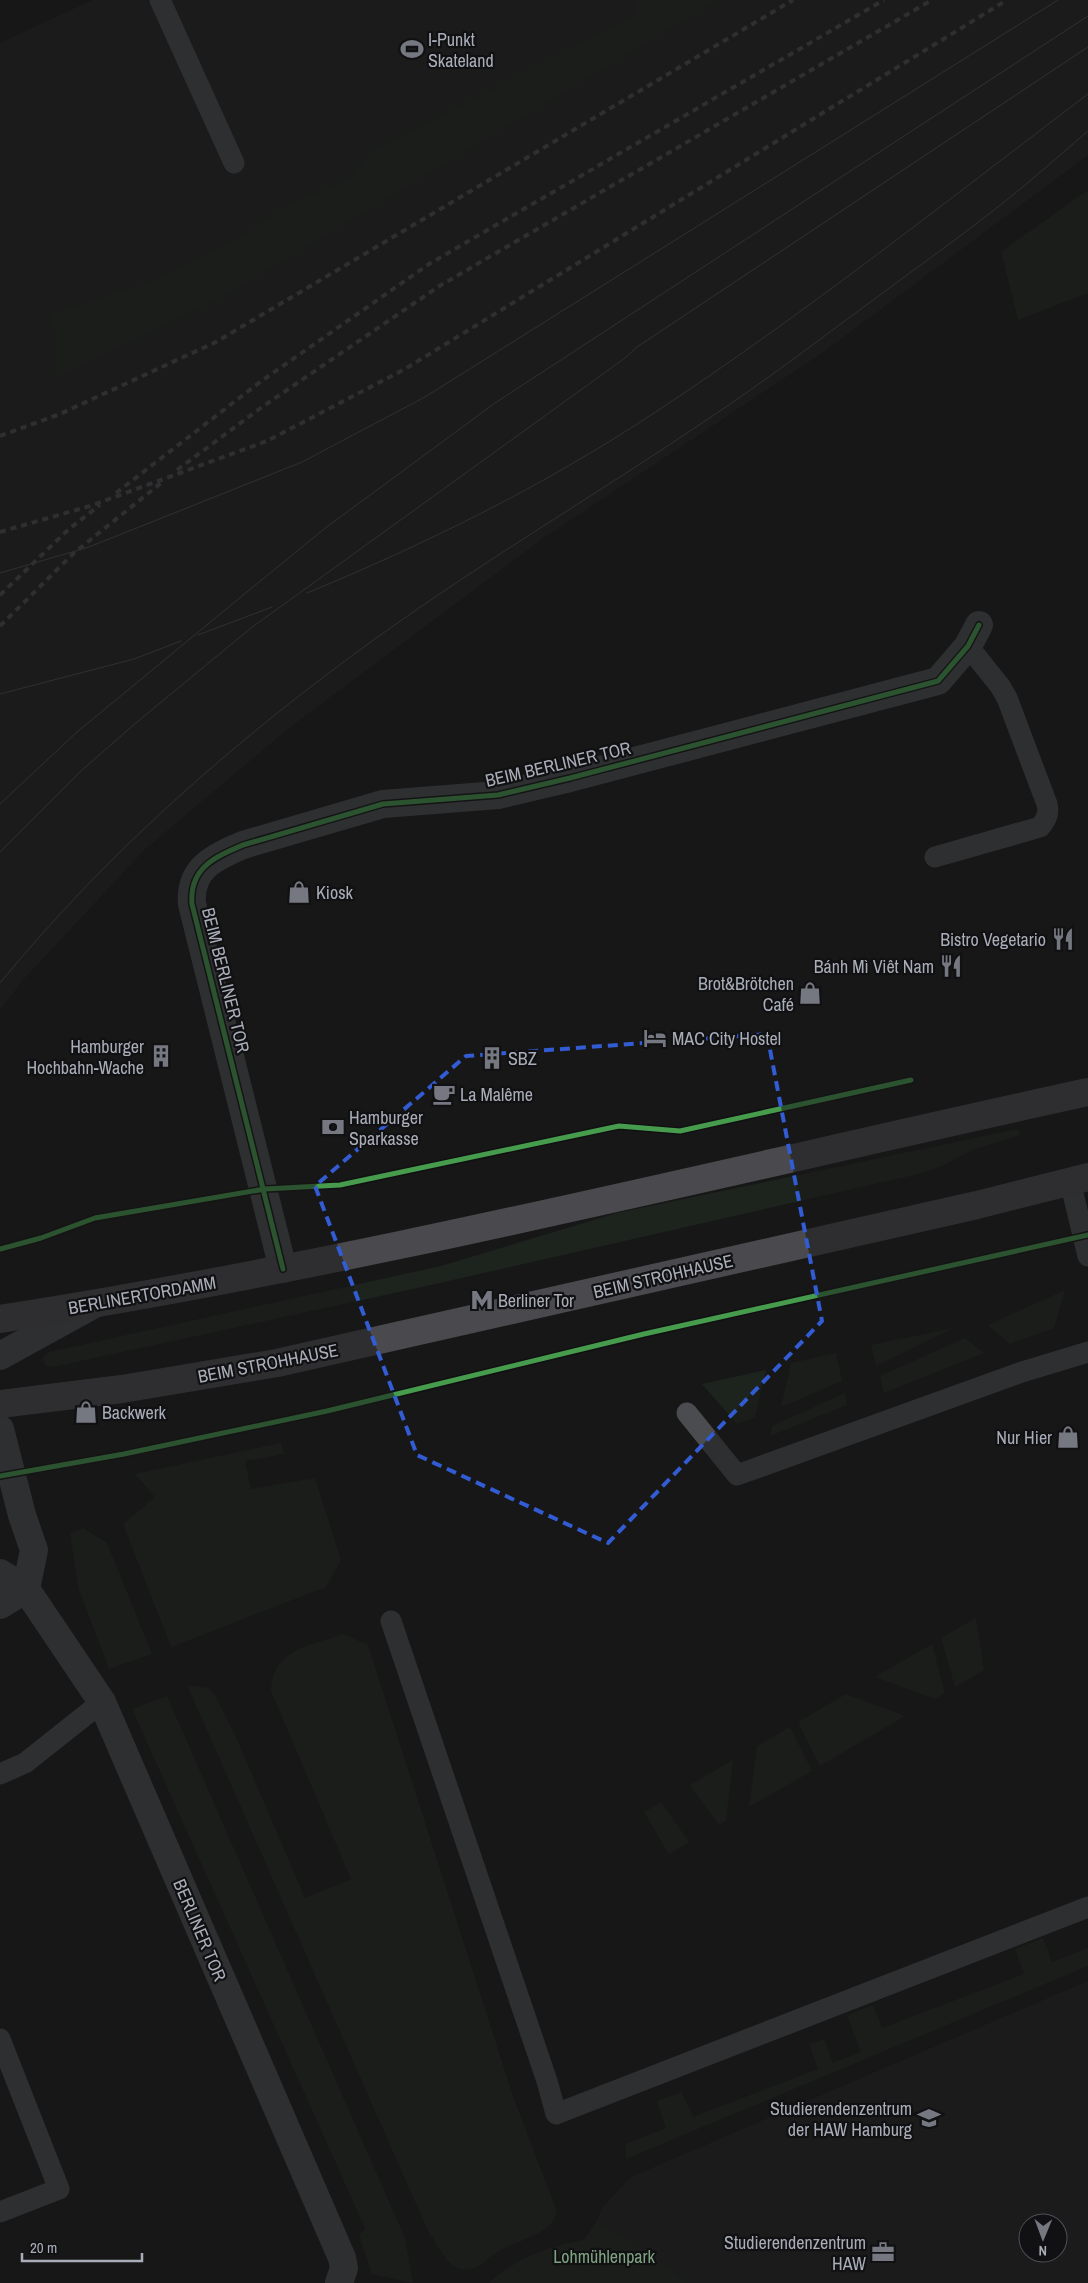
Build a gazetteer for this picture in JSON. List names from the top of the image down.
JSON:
{
  "streets": {
    "main road": ["BEIM STROHHAUSE", "BERLINERTORDAMM"],
    "street": ["BEIM BERLINER TOR", "BERLINER TOR"]
  },
  "crossings": [
    ["BEIM BERLINER TOR", "BERLINERTORDAMM"]
  ],
  "parks": ["Lohmühlenpark"],
  "places": {
    "sports": ["I-Punkt Skateland"],
    "shop": [
      "Kiosk",
      "Brot&Brötchen Café",
      "Backwerk",
      "Nur Hier"
    ],
    "restaurant": ["Bistro Vegetario", "Bánh Mì Viêt Nam"],
    "hotel": ["MAC City Hostel"],
    "building": ["Hamburger Hochbahn-Wache", "SBZ"],
    "cafe": ["La Malême"],
    "bank": ["Hamburger Sparkasse"],
    "metro station": ["Berliner Tor"],
    "school or university": ["Studierendenzentrum der HAW Hamburg"],
    "office": ["Studierendenzentrum HAW"]
  },
  "scale_bar": "20 m",
  "north": "bottom"
}
